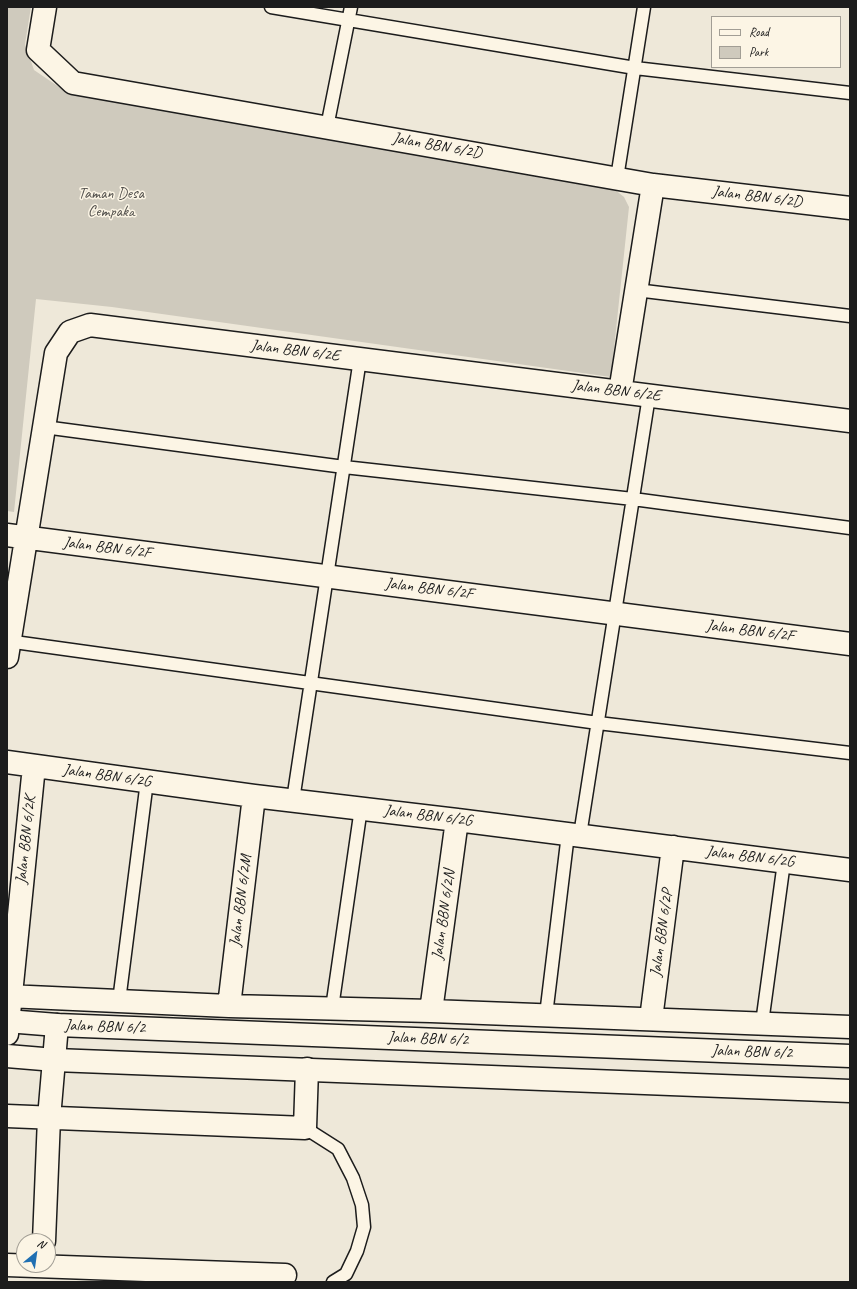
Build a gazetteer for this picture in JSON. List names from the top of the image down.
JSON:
{
  "streets": {
    "street": [
      "Jalan BBN 6/2D",
      "Jalan BBN 6/2E",
      "Jalan BBN 6/2F",
      "Jalan BBN 6/2G",
      "Jalan BBN 6/2K",
      "Jalan BBN 6/2M",
      "Jalan BBN 6/2N",
      "Jalan BBN 6/2P",
      "Jalan BBN 6/2"
    ]
  },
  "crossings": [
    ["Jalan BBN 6/2E", "Jalan BBN 6/2F"],
    ["Jalan BBN 6/2G", "Jalan BBN 6/2K"],
    ["Jalan BBN 6/2G", "Jalan BBN 6/2M"],
    ["Jalan BBN 6/2G", "Jalan BBN 6/2N"],
    ["Jalan BBN 6/2G", "Jalan BBN 6/2P"],
    ["Jalan BBN 6/2K", "Jalan BBN 6/2"]
  ],
  "parks": ["Taman Desa Cempaka"],
  "legend": ["Road", "Park"],
  "north": "top right"
}
